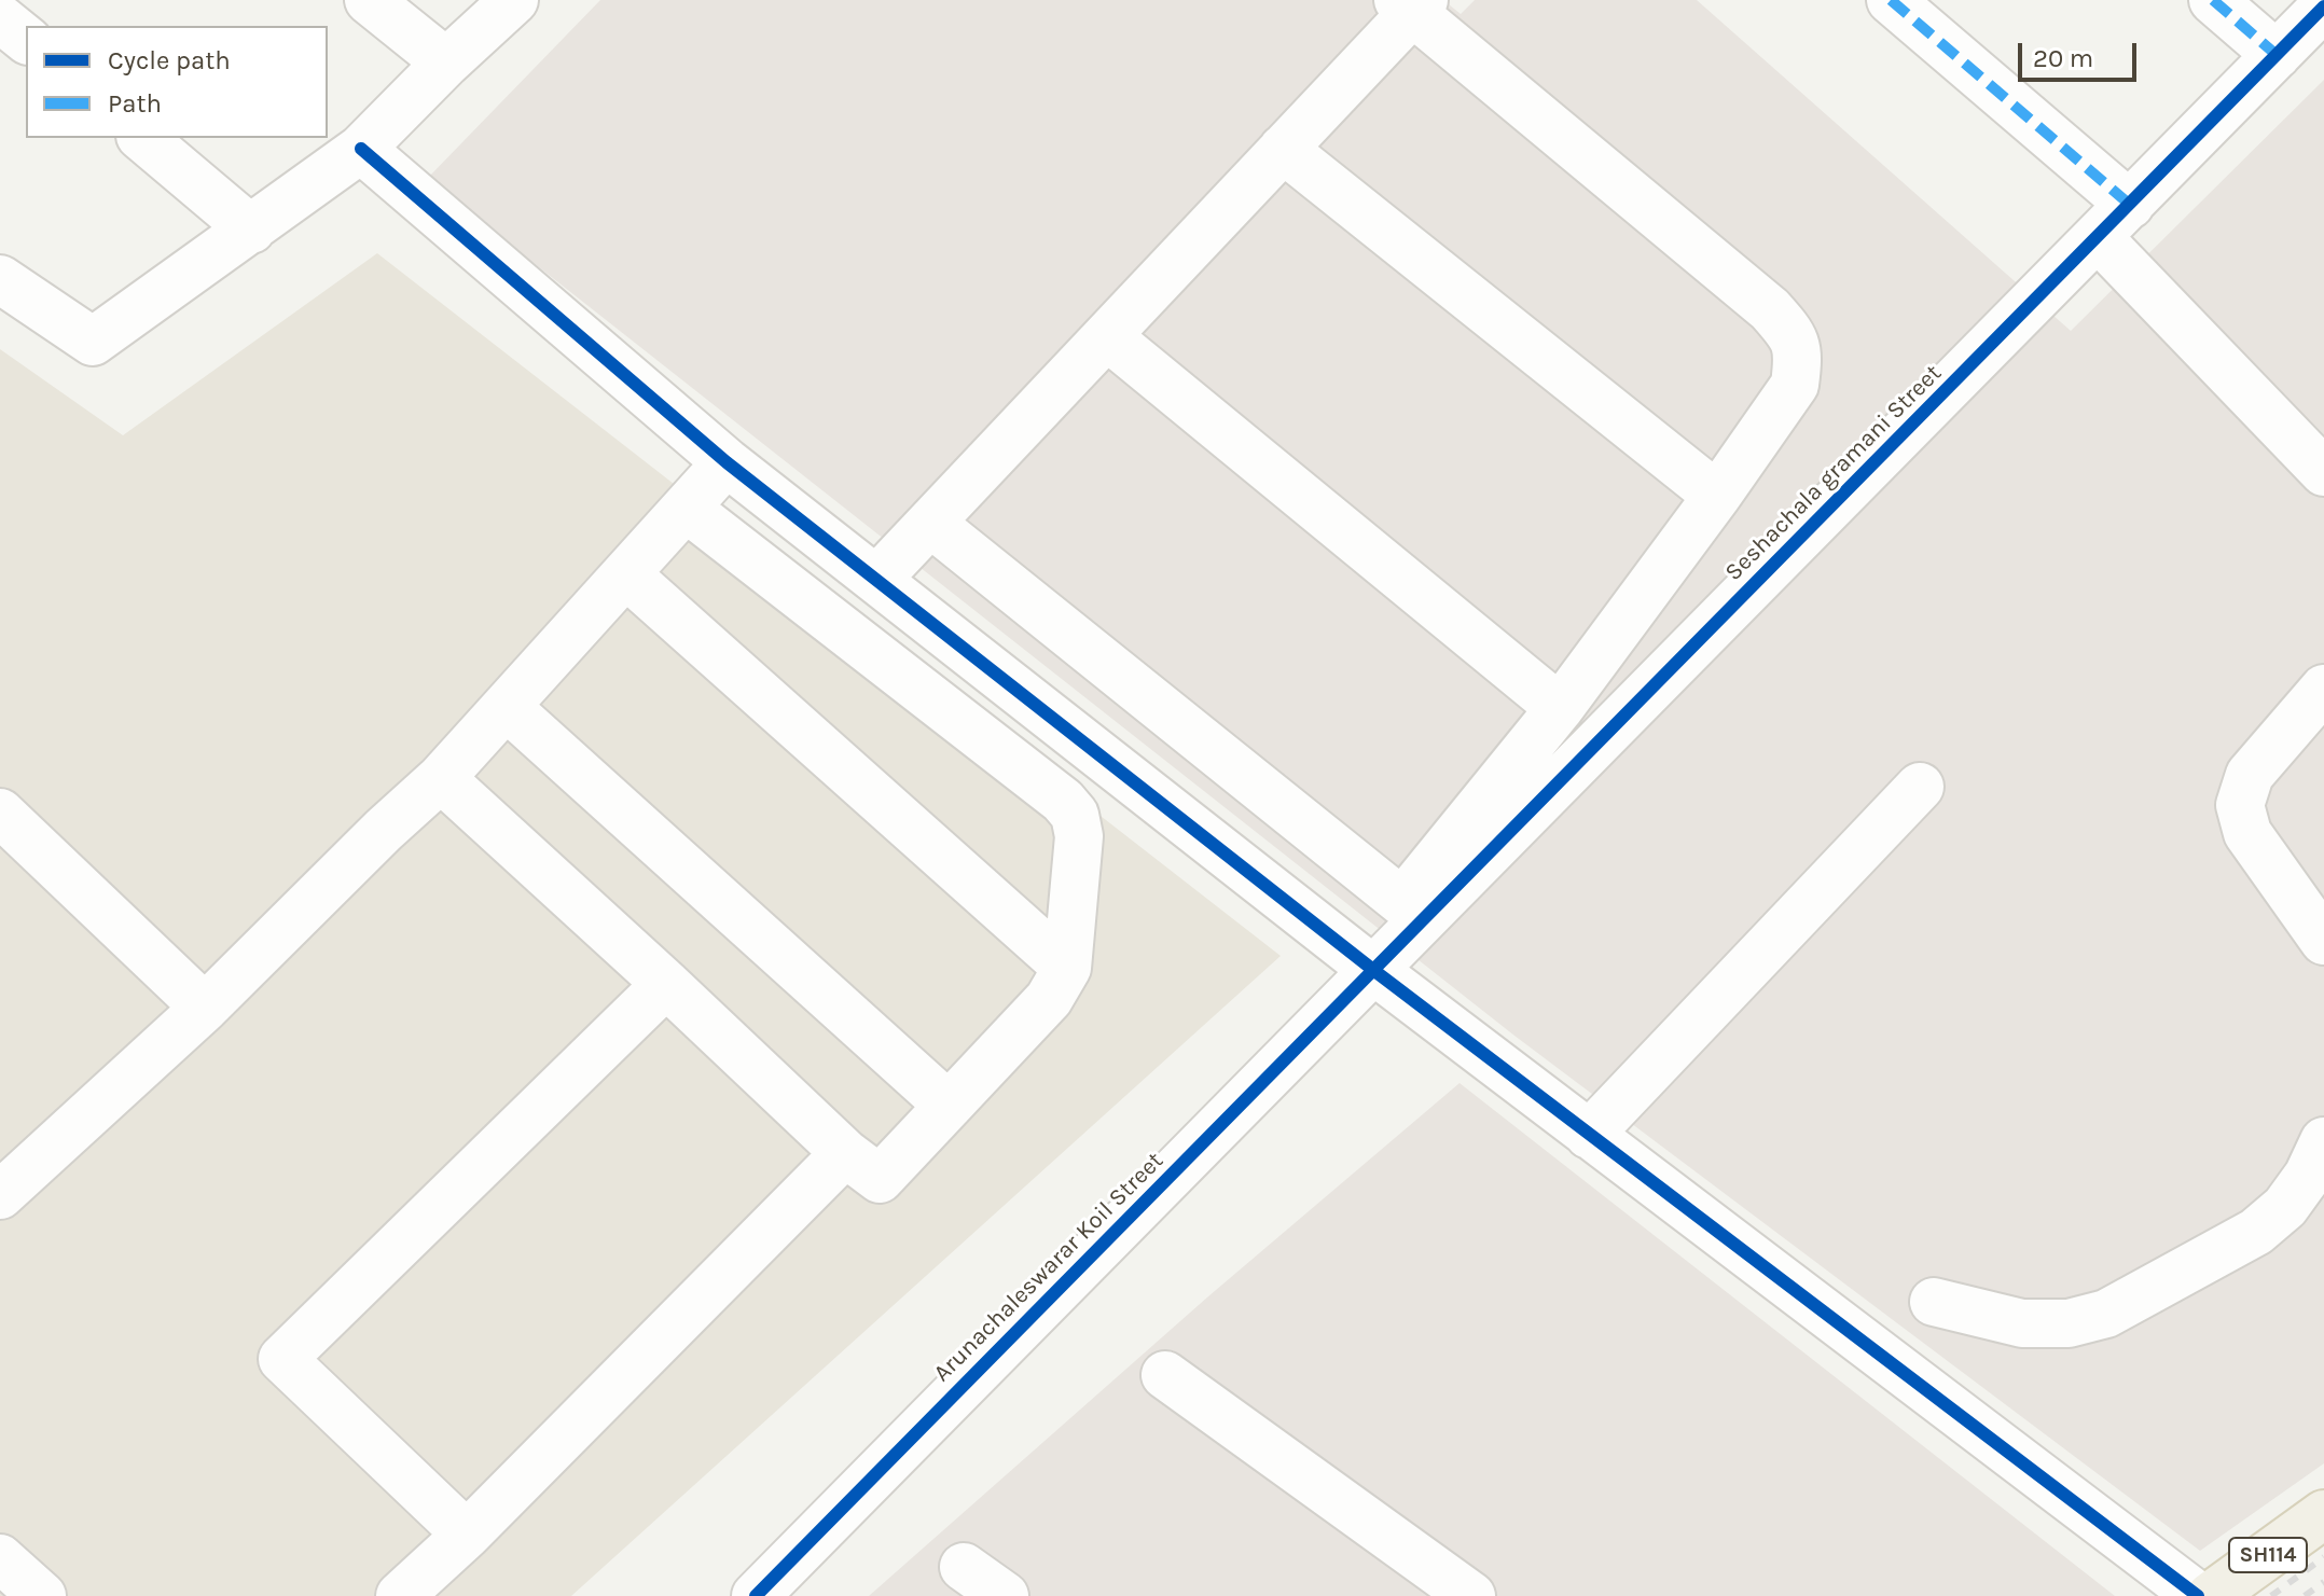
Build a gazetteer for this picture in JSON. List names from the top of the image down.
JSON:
{
  "streets": {
    "main road": ["SH114"],
    "street": ["Seshachala gramani Street", "Arunachaleswarar Koil Street"]
  },
  "crossings": [
    ["Seshachala gramani Street", "Arunachaleswarar Koil Street"]
  ],
  "legend": ["Cycle path", "Path"],
  "scale_bar": "20 m"
}
